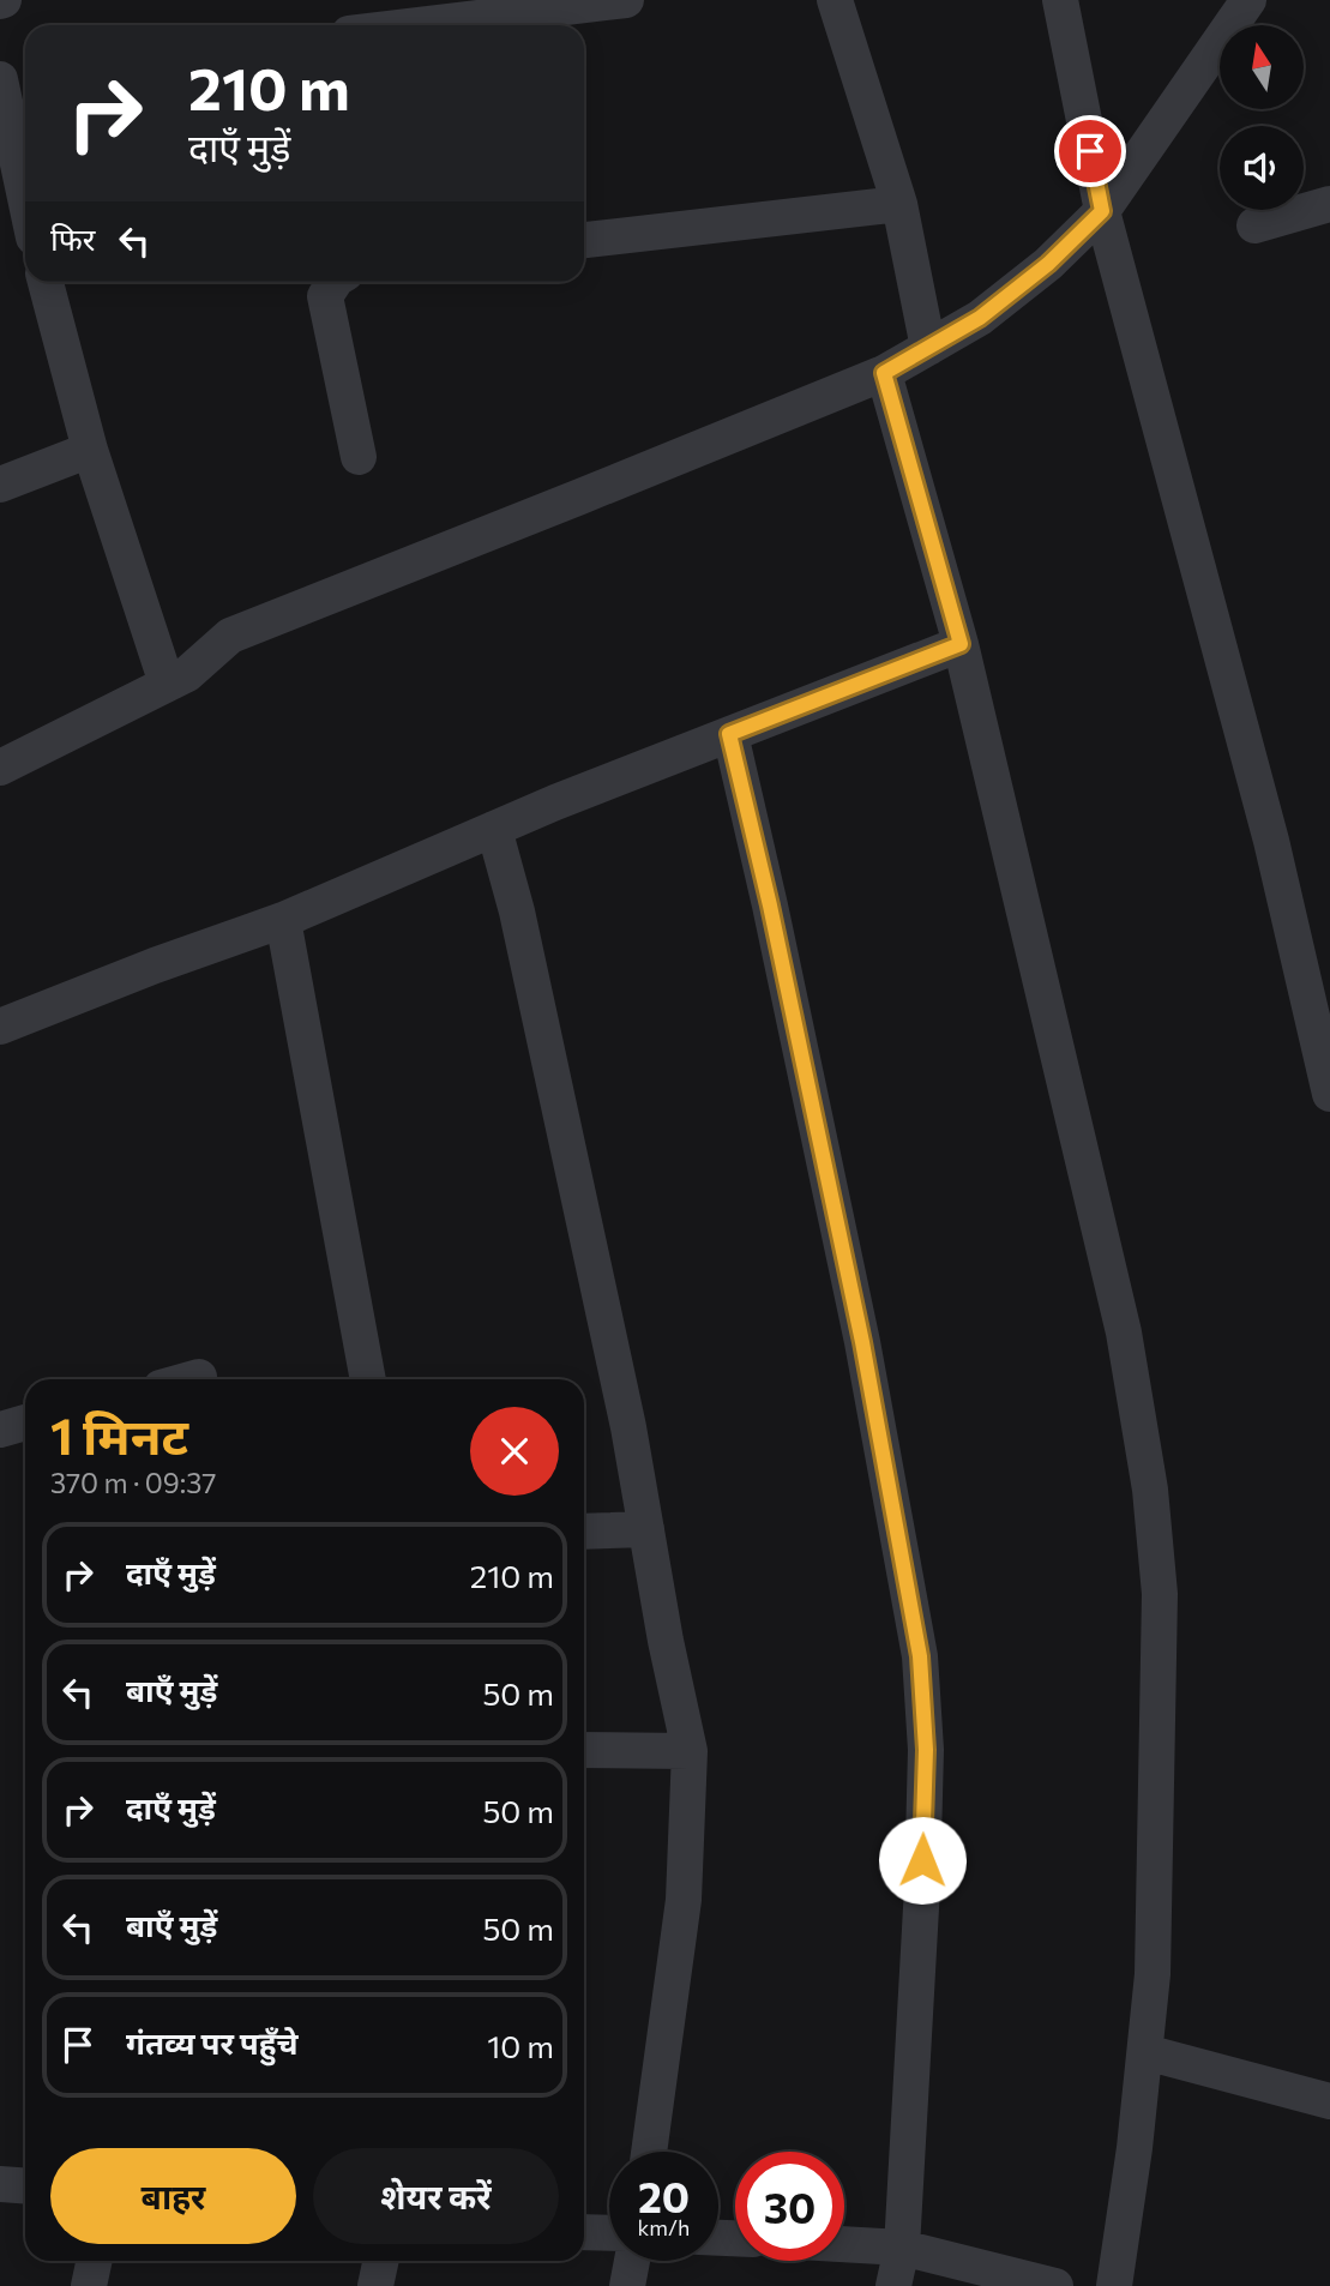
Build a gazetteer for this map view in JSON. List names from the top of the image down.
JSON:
{
  "north": "top",
  "page": {
    "turn": ["210 m", "दाएँ मुड़ें"],
    "then": "फिर",
    "heading": ["1 मिनट", "370 m · 09:37"],
    "list": [
      {
        "name": "दाएँ मुड़ें",
        "value": "210 m"
      },
      {
        "name": "बाएँ मुड़ें",
        "value": "50 m"
      },
      {
        "name": "दाएँ मुड़ें",
        "value": "50 m"
      },
      {
        "name": "बाएँ मुड़ें",
        "value": "50 m"
      },
      {
        "name": "गंतव्य पर पहुँचे",
        "value": "10 m"
      }
    ],
    "buttons": ["बाहर", "शेयर करें"],
    "speed": "20 km/h",
    "limit": "30"
  }
}
